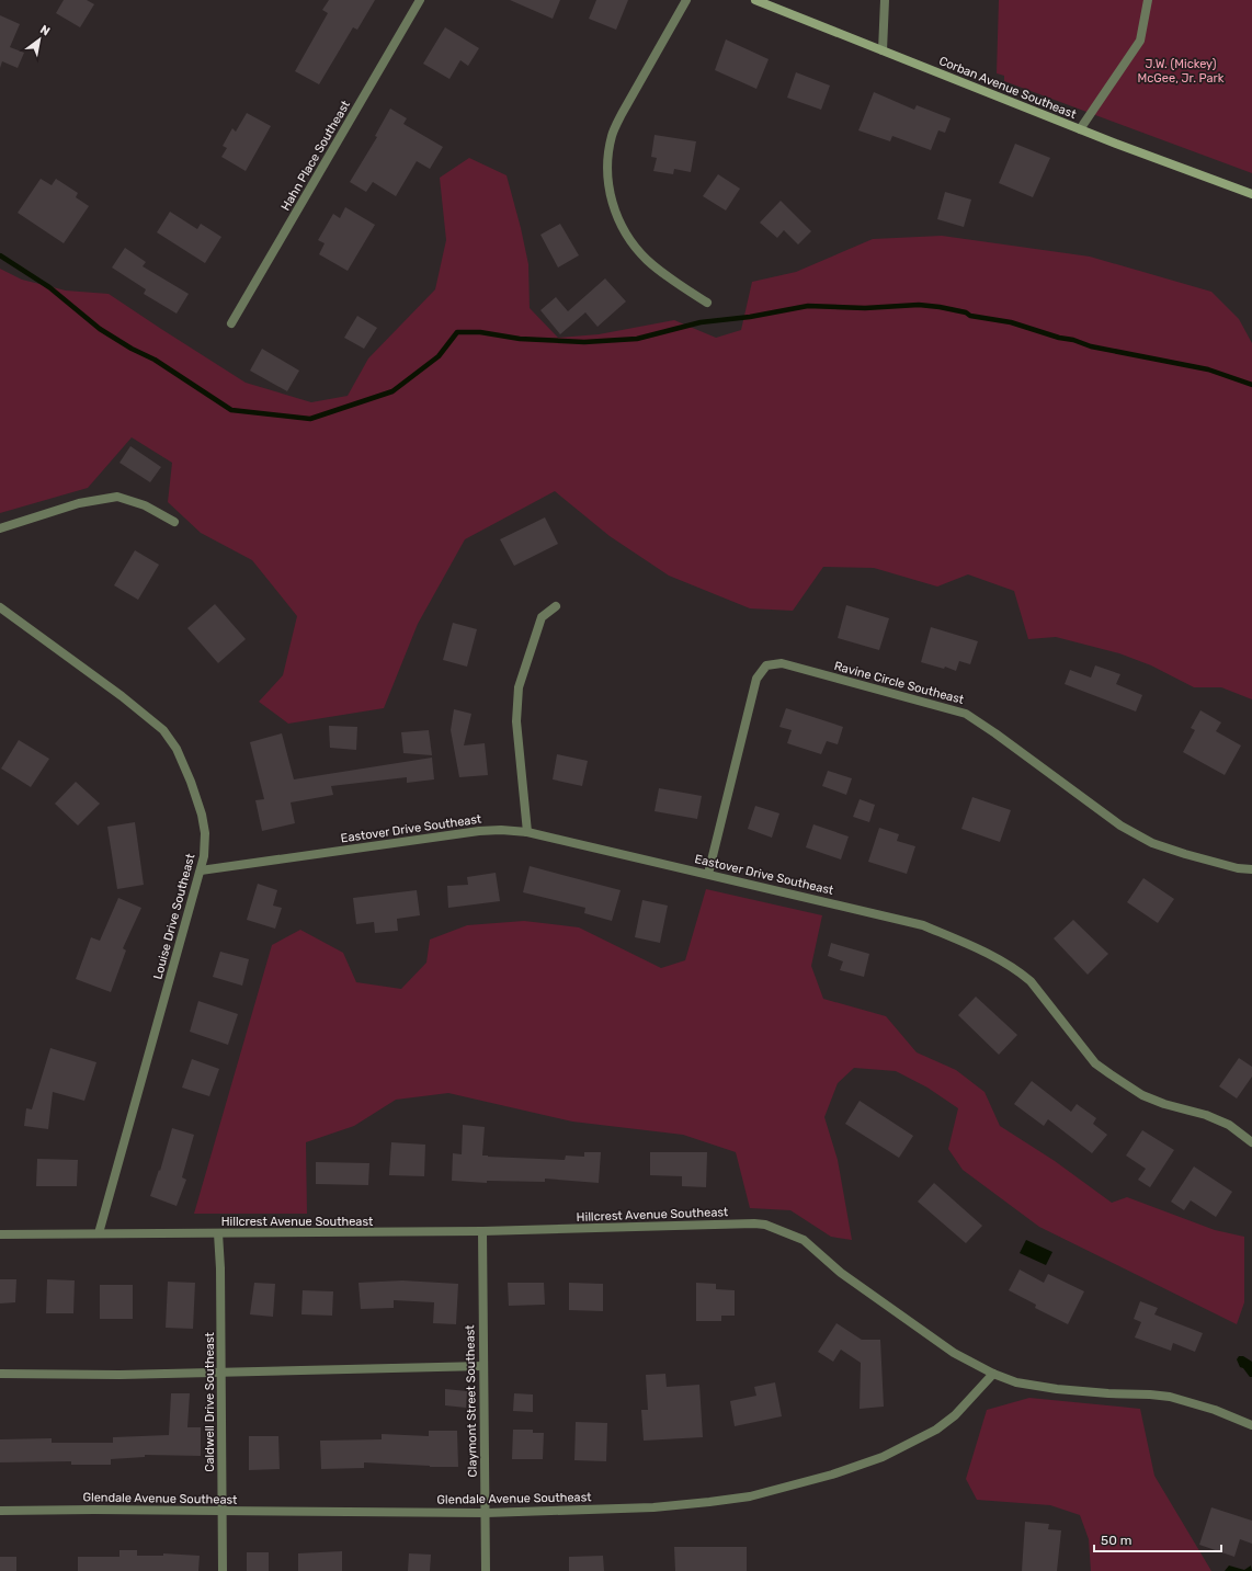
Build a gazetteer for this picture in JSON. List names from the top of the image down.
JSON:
{
  "streets": {
    "main road": ["Corban Avenue Southeast"],
    "street": [
      "Hahn Place Southeast",
      "Ravine Circle Southeast",
      "Eastover Drive Southeast",
      "Louise Drive Southeast",
      "Hillcrest Avenue Southeast",
      "Claymont Street Southeast",
      "Caldwell Drive Southeast",
      "Glendale Avenue Southeast"
    ]
  },
  "crossings": [
    ["Ravine Circle Southeast", "Eastover Drive Southeast"],
    ["Eastover Drive Southeast", "Louise Drive Southeast"],
    ["Louise Drive Southeast", "Hillcrest Avenue Southeast"],
    ["Hillcrest Avenue Southeast", "Claymont Street Southeast"],
    ["Hillcrest Avenue Southeast", "Caldwell Drive Southeast"],
    ["Hillcrest Avenue Southeast", "Glendale Avenue Southeast"],
    ["Claymont Street Southeast", "Glendale Avenue Southeast"],
    ["Caldwell Drive Southeast", "Glendale Avenue Southeast"]
  ],
  "parks": ["J.W. (Mickey) McGee, Jr. Park"],
  "scale_bar": "50 m",
  "north": "top right"
}
